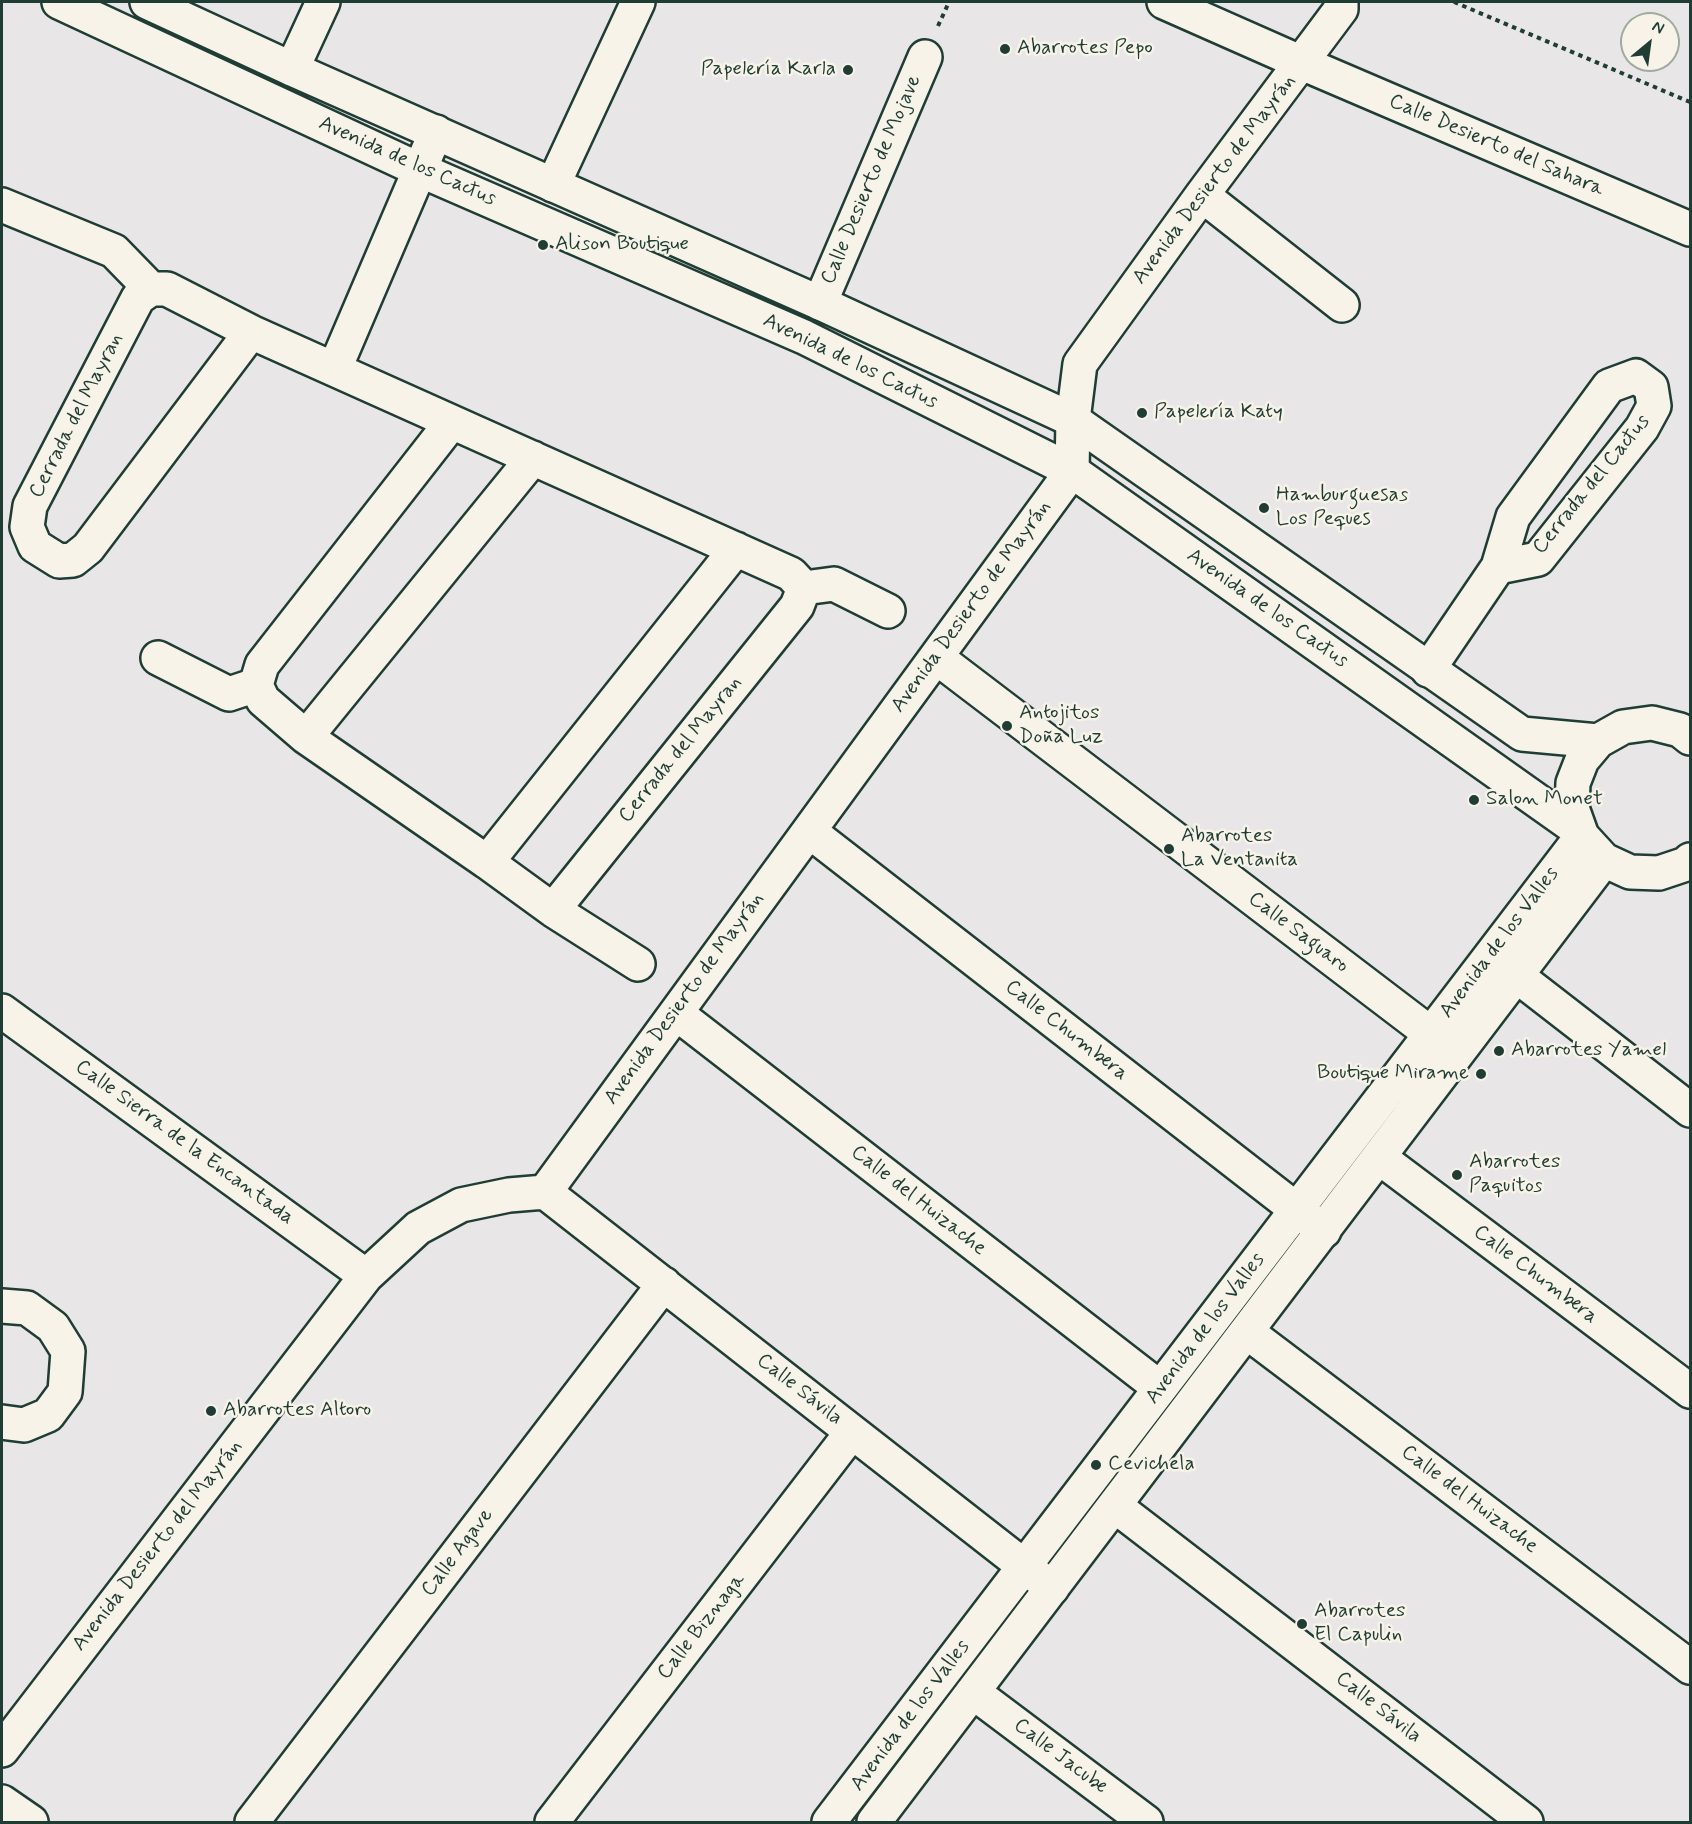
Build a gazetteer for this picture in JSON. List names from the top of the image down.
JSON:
{
  "streets": {
    "street": [
      "Calle Desierto del Sahara",
      "Avenida de los Cactus",
      "Calle Desierto de Mojave",
      "Avenida Desierto de Mayrán",
      "Cerrada del Mayran",
      "Cerrada del Cactus",
      "Calle Saguaro",
      "Avenida de los Valles",
      "Calle Chumbera",
      "Calle Sierra de la Encantada",
      "Calle del Huizache",
      "Calle Sávila",
      "Avenida Desierto del Mayrán",
      "Calle Agave",
      "Calle Biznaga",
      "Calle Jacube"
    ]
  },
  "crossings": [
    ["Calle Desierto del Sahara", "Avenida Desierto de Mayrán"],
    ["Avenida de los Cactus", "Calle Desierto de Mojave"],
    ["Avenida de los Cactus", "Avenida Desierto de Mayrán"],
    ["Avenida de los Cactus", "Cerrada del Cactus"],
    ["Avenida de los Cactus", "Avenida de los Valles"],
    ["Avenida Desierto de Mayrán", "Calle Saguaro"],
    ["Avenida Desierto de Mayrán", "Calle Chumbera"],
    ["Avenida Desierto de Mayrán", "Calle del Huizache"],
    ["Avenida Desierto de Mayrán", "Calle Sávila"],
    ["Avenida Desierto de Mayrán", "Avenida Desierto del Mayrán"],
    ["Calle Saguaro", "Avenida de los Valles"],
    ["Avenida de los Valles", "Calle Chumbera"],
    ["Avenida de los Valles", "Calle del Huizache"],
    ["Avenida de los Valles", "Calle Sávila"],
    ["Avenida de los Valles", "Calle Jacube"],
    ["Calle Sierra de la Encantada", "Avenida Desierto del Mayrán"],
    ["Calle Sávila", "Avenida Desierto del Mayrán"],
    ["Calle Sávila", "Calle Agave"],
    ["Calle Sávila", "Calle Biznaga"]
  ],
  "places": [
    "Abarrotes Pepo",
    "Papelería Karla",
    "Alison Boutique",
    "Papelería Katy",
    "Hamburguesas Los Peques",
    "Antojitos Doña Luz",
    "Salon Monet",
    "Abarrotes La Ventanita",
    "Abarrotes Yamel",
    "Boutique Mirame",
    "Abarrotes Paquitos",
    "Abarrotes Altoro",
    "Cevichela",
    "Abarrotes El Capulin"
  ],
  "north": "top right"
}
